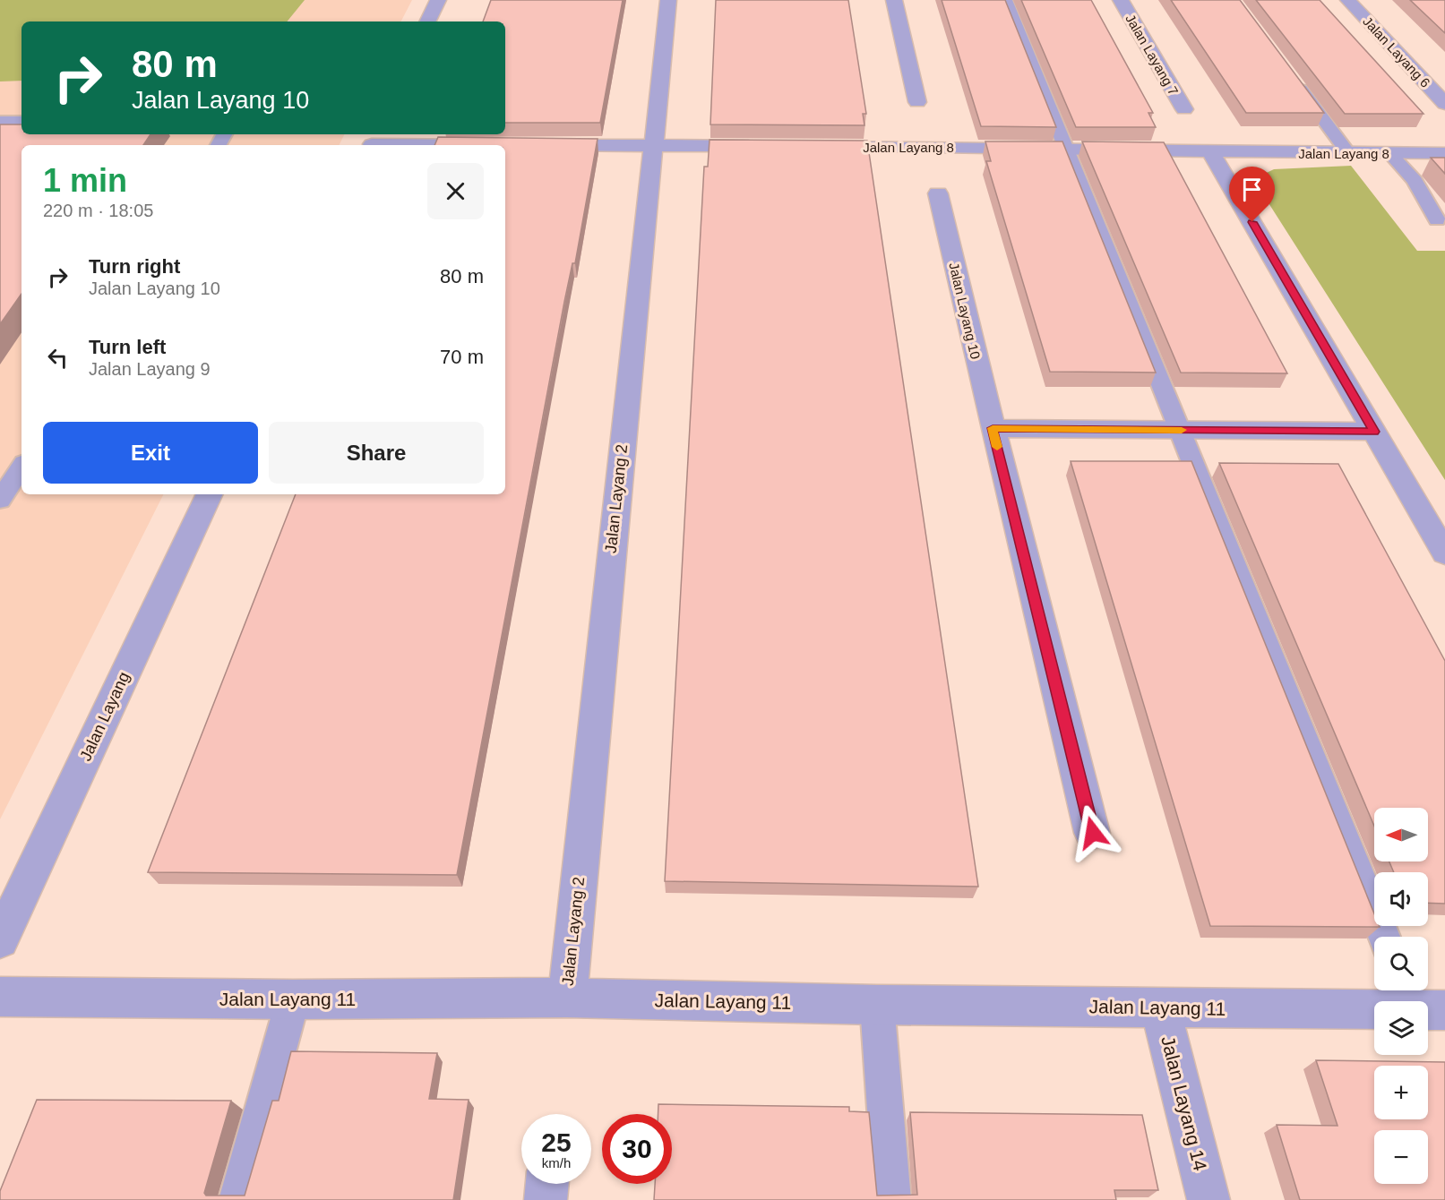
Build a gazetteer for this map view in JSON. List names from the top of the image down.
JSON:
{
  "streets": {
    "street": [
      "Jalan Layang 6",
      "Jalan Layang 7",
      "Jalan Layang 8",
      "Jalan Layang 10",
      "Jalan Layang 2",
      "Jalan Layang",
      "Jalan Layang 11",
      "Jalan Layang 14"
    ]
  },
  "crossings": [
    ["Jalan Layang 2", "Jalan Layang 11"],
    ["Jalan Layang 11", "Jalan Layang 14"]
  ],
  "north": "left",
  "page": {
    "turn": ["80 m", "Jalan Layang 10"],
    "heading": ["1 min", "220 m · 18:05"],
    "list": [
      {
        "name": "Turn right",
        "note": "Jalan Layang 10",
        "value": "80 m"
      },
      {
        "name": "Turn left",
        "note": "Jalan Layang 9",
        "value": "70 m"
      }
    ],
    "buttons": ["Exit", "Share"],
    "map_buttons": ["+", "−"],
    "speed": "25 km/h",
    "limit": "30"
  }
}
